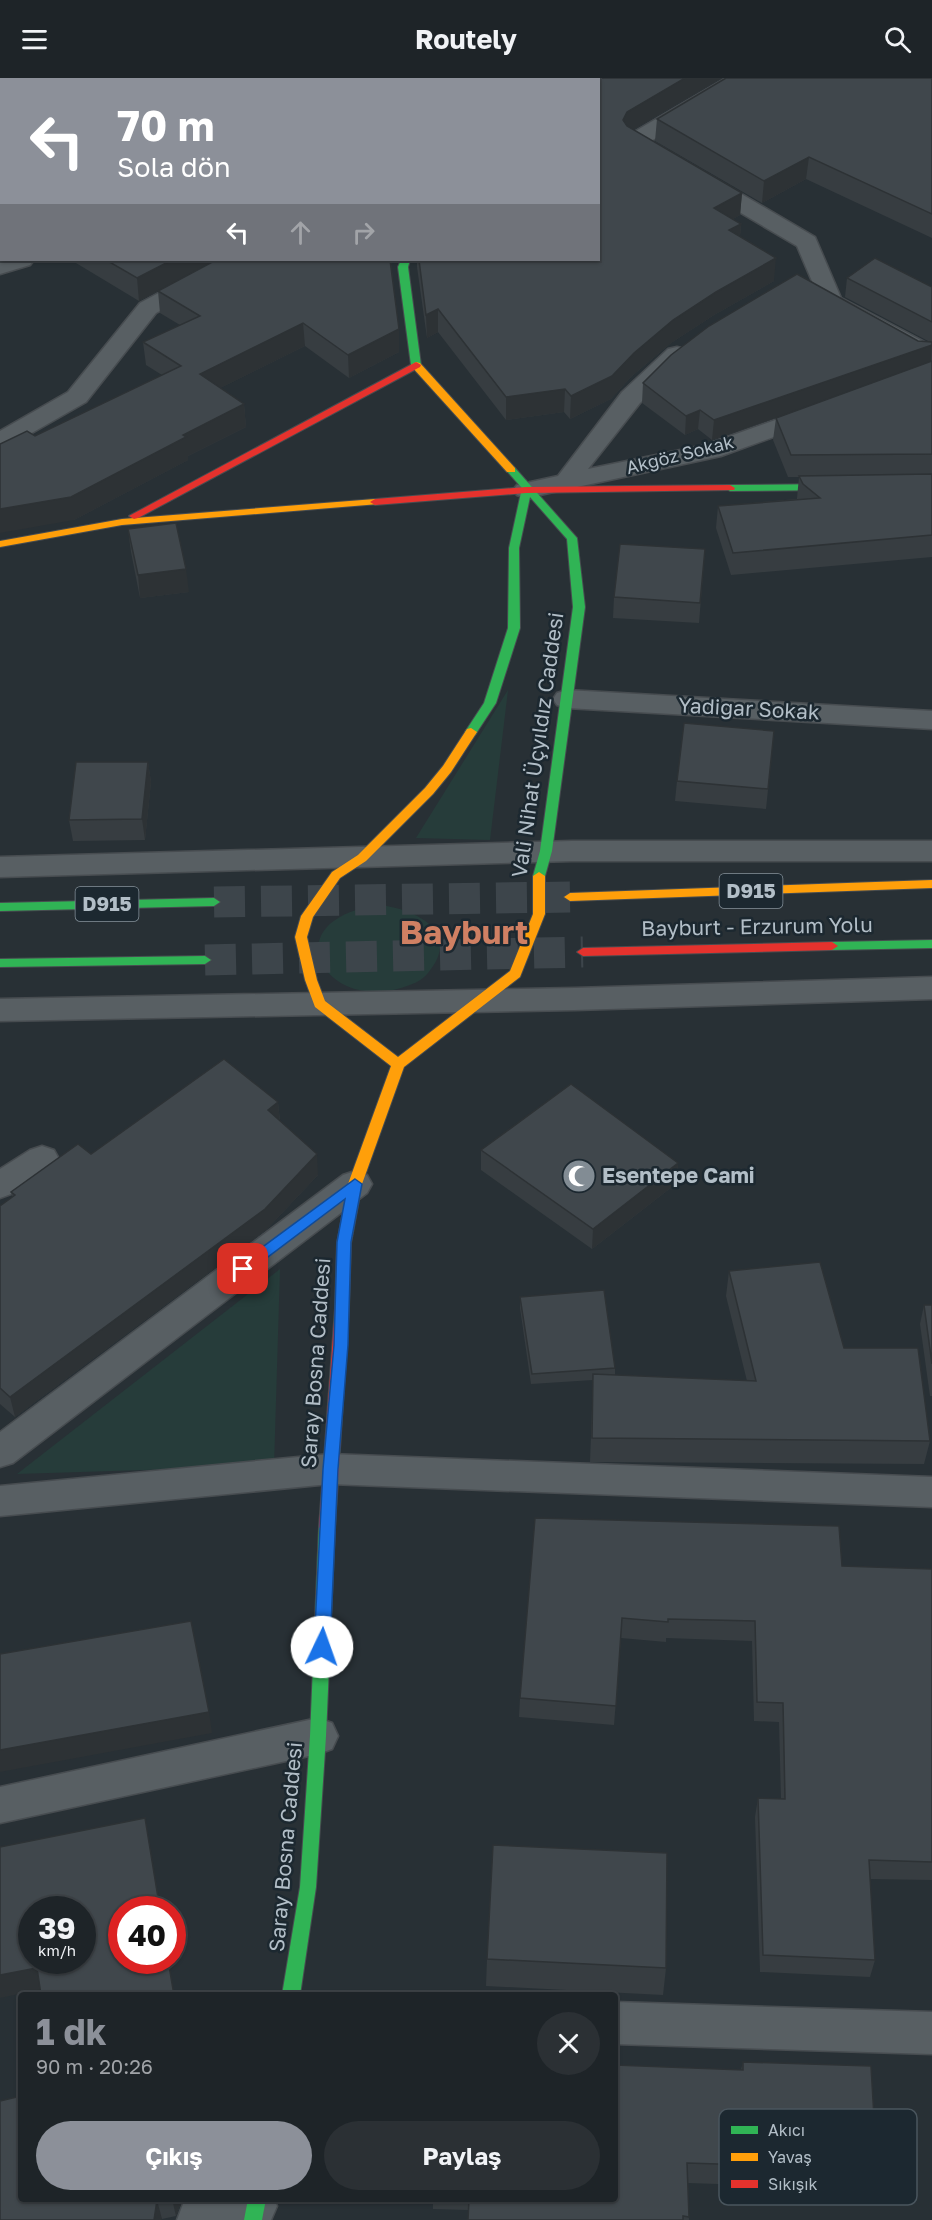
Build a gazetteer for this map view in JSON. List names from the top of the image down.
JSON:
{
  "streets": {
    "main road": [
      "Vali Nihat Üçyıldız Caddesi",
      "D915",
      "Bayburt - Erzurum Yolu",
      "Saray Bosna Caddesi"
    ],
    "street": ["Akgöz Sokak", "Yadigar Sokak"]
  },
  "crossings": [
    ["Akgöz Sokak", "Vali Nihat Üçyıldız Caddesi"],
    ["Yadigar Sokak", "Vali Nihat Üçyıldız Caddesi"],
    ["Vali Nihat Üçyıldız Caddesi", "Saray Bosna Caddesi"]
  ],
  "districts": ["Bayburt"],
  "places": {
    "mosque": ["Esentepe Cami"]
  },
  "legend": ["Akıcı", "Yavaş", "Sıkışık"],
  "page": {
    "header": "Routely",
    "turn": ["70 m", "Sola dön"],
    "speed": "39 km/h",
    "limit": "40",
    "heading": ["1 dk", "90 m · 20:26"],
    "buttons": ["Çıkış", "Paylaş"]
  }
}
